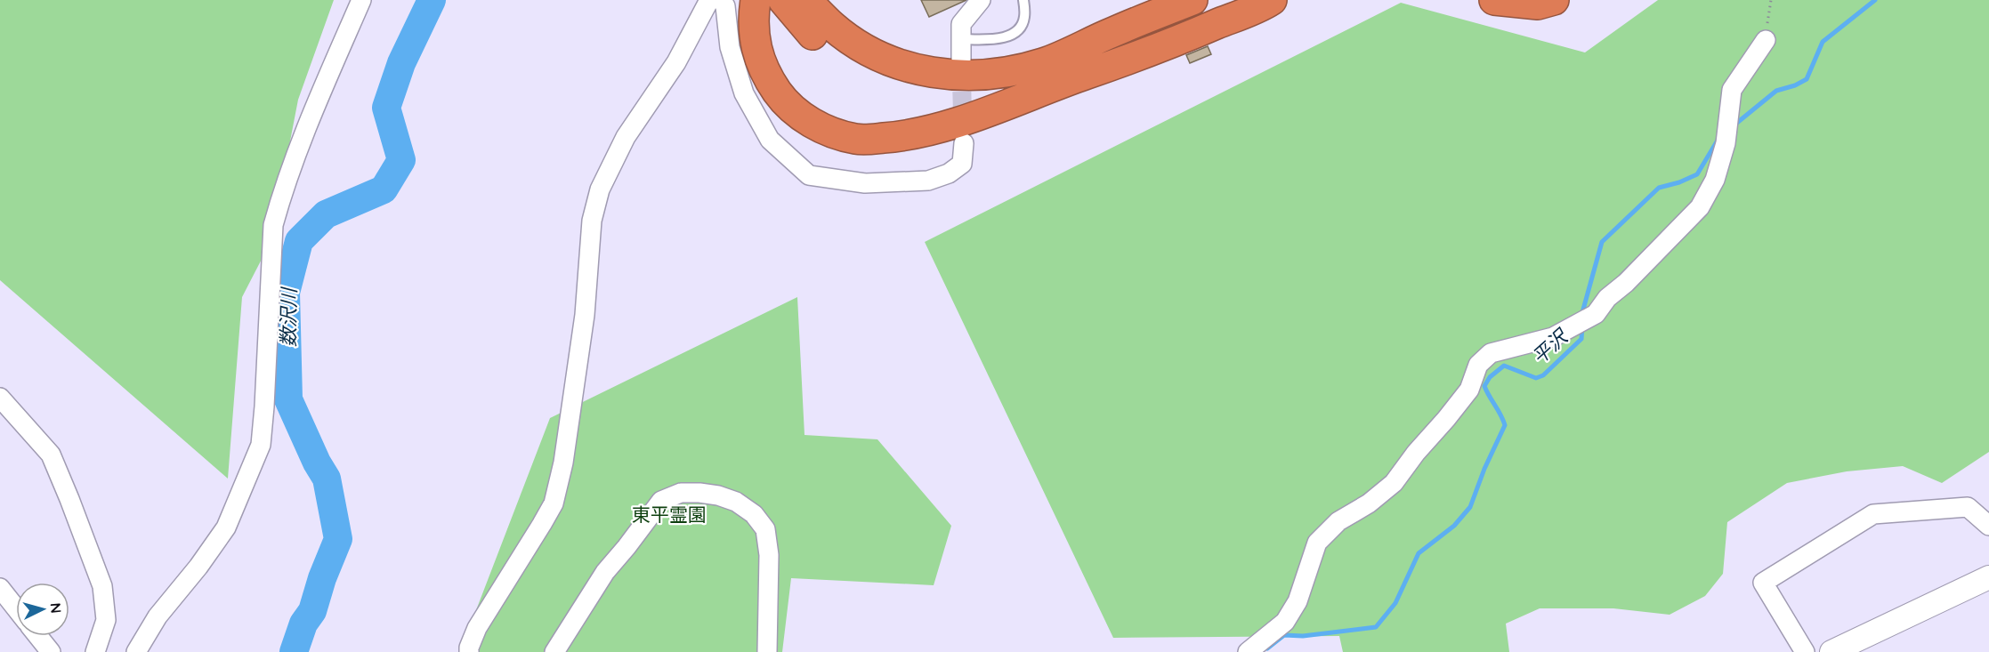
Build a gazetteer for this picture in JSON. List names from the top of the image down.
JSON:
{
  "water": ["数沢川", "平沢"],
  "parks": ["東平霊園"],
  "north": "right"
}
